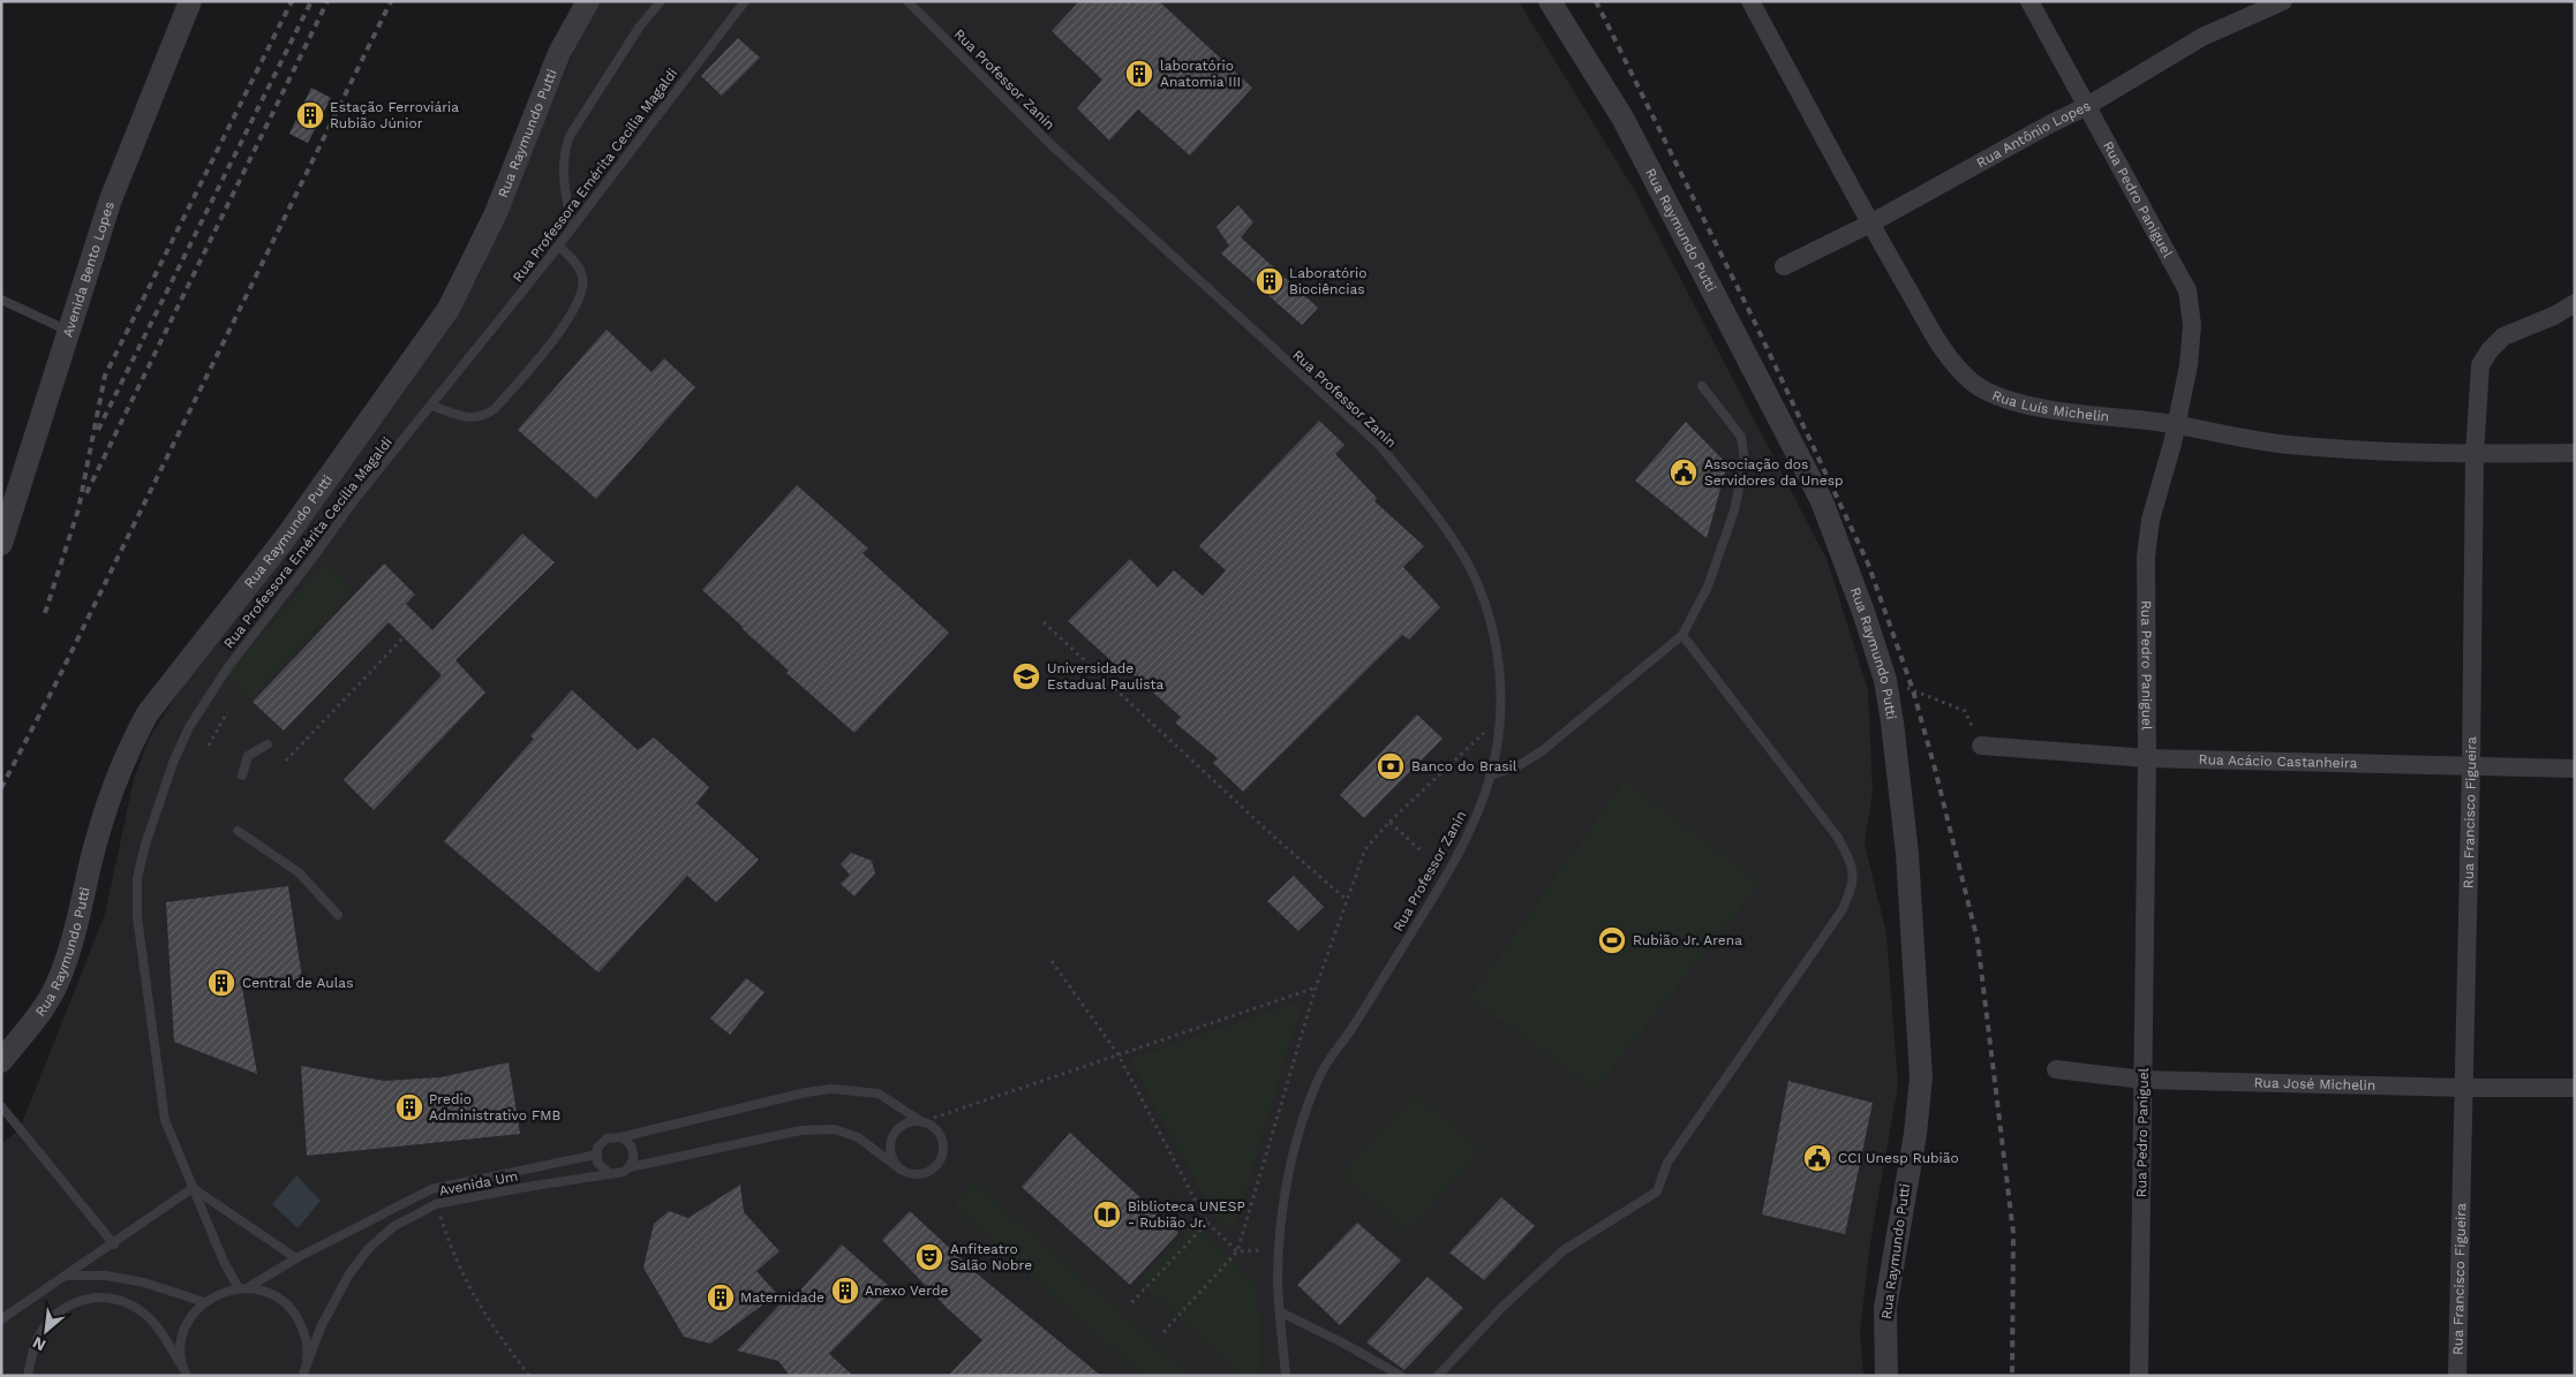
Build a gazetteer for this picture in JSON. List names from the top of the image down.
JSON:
{
  "streets": {
    "street": [
      "Rua Raymundo Putti",
      "Rua Antônio Lopes",
      "Rua Pedro Paniguel",
      "Avenida Bento Lopes",
      "Rua Luís Michelin",
      "Rua Acácio Castanheira",
      "Rua Francisco Figueira",
      "Rua José Michelin"
    ],
    "lane": ["Rua Professor Zanin", "Rua Professora Emérita Cecília Magaldi", "Avenida Um"]
  },
  "crossings": [
    ["Rua Antônio Lopes", "Rua Pedro Paniguel"],
    ["Rua Antônio Lopes", "Rua Luís Michelin"],
    ["Rua Professora Emérita Cecília Magaldi", "Avenida Um"],
    ["Rua Pedro Paniguel", "Rua Luís Michelin"],
    ["Rua Pedro Paniguel", "Rua Acácio Castanheira"],
    ["Rua Pedro Paniguel", "Rua José Michelin"],
    ["Rua Luís Michelin", "Rua Francisco Figueira"],
    ["Rua Acácio Castanheira", "Rua Francisco Figueira"],
    ["Rua Francisco Figueira", "Rua José Michelin"]
  ],
  "places": {
    "building": [
      "laboratório Anatomia III",
      "Estação Ferroviária Rubião Júnior",
      "Laboratório Biociências",
      "Central de Aulas",
      "Predio Administrativo FMB",
      "Anexo Verde",
      "Maternidade"
    ],
    "public building": ["Associação dos Servidores da Unesp", "CCI Unesp Rubião"],
    "school or university": ["Universidade Estadual Paulista"],
    "bank": ["Banco do Brasil"],
    "sports": ["Rubião Jr. Arena"],
    "library": ["Biblioteca UNESP - Rubião Jr."],
    "theatre": ["Anfiteatro Salão Nobre"]
  },
  "north": "bottom left"
}
